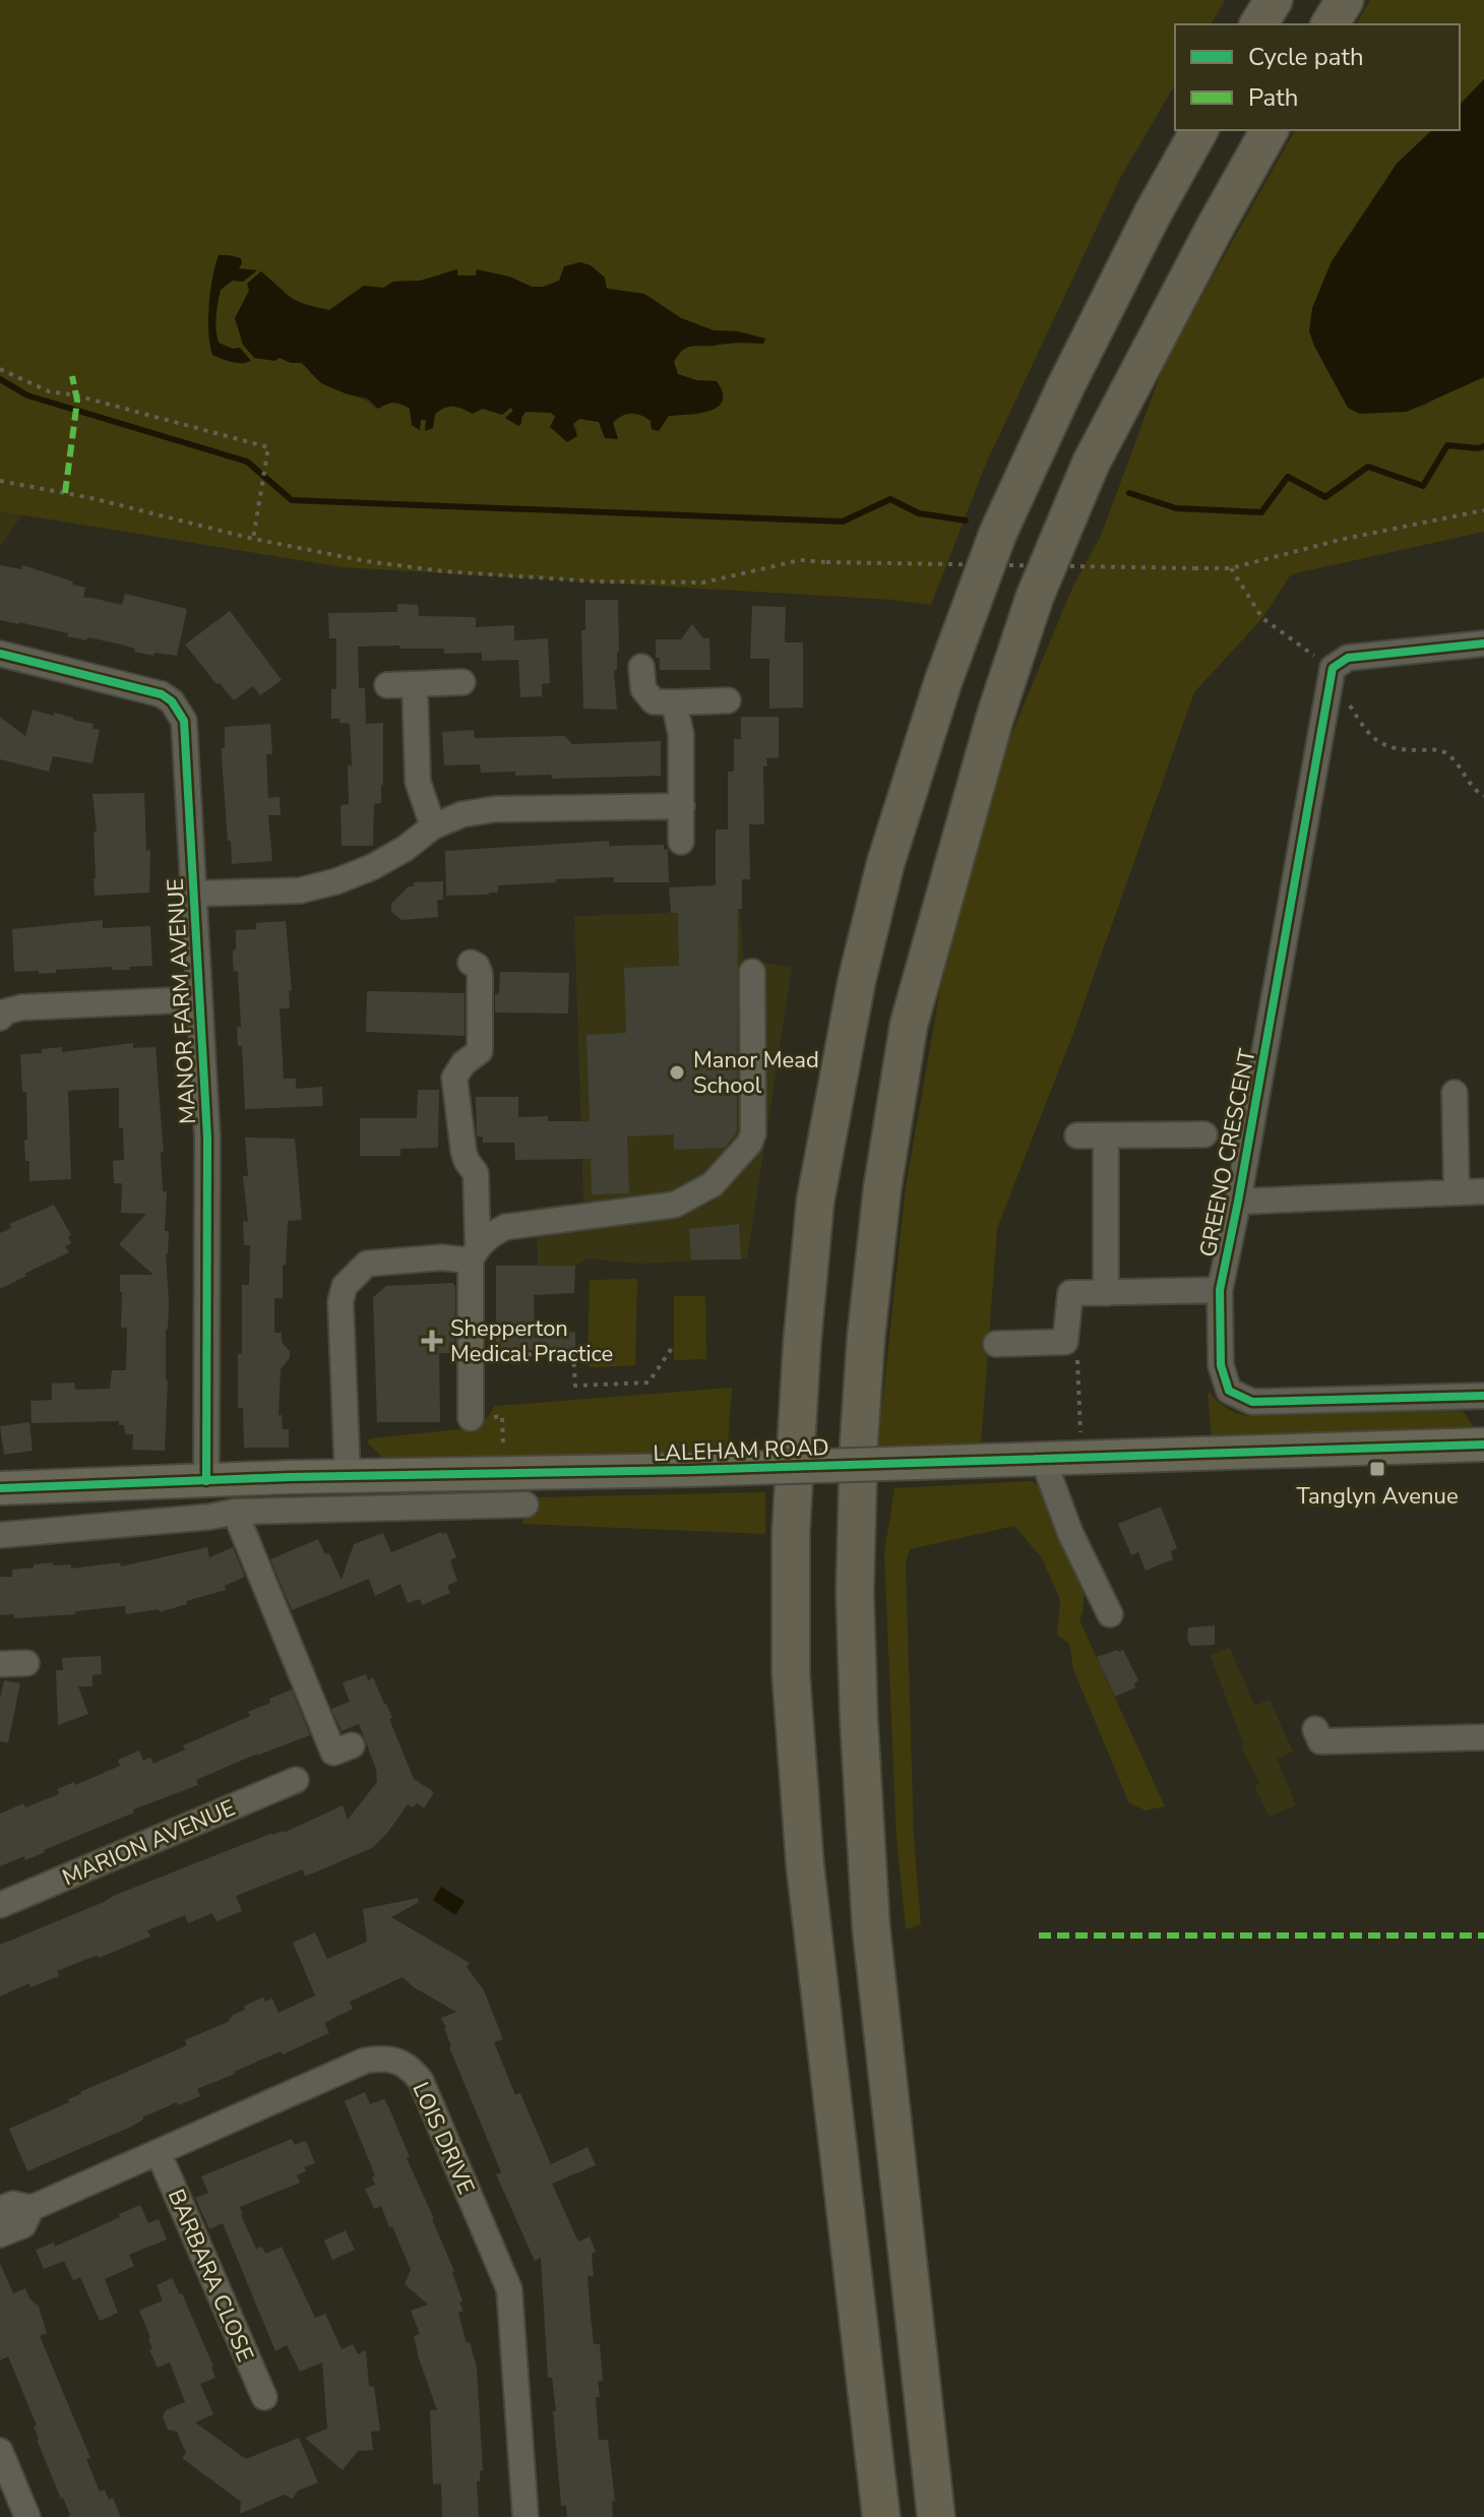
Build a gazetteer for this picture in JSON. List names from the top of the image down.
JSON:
{
  "streets": {
    "main road": ["LALEHAM ROAD"],
    "street": [
      "MANOR FARM AVENUE",
      "GREENO CRESCENT",
      "MARION AVENUE",
      "LOIS DRIVE",
      "BARBARA CLOSE"
    ]
  },
  "crossings": [
    ["MANOR FARM AVENUE", "LALEHAM ROAD"],
    ["LOIS DRIVE", "BARBARA CLOSE"]
  ],
  "places": {
    "other": ["Manor Mead School"],
    "health": ["Shepperton Medical Practice"],
    "transit": ["Tanglyn Avenue"]
  },
  "legend": ["Cycle path", "Path"]
}
